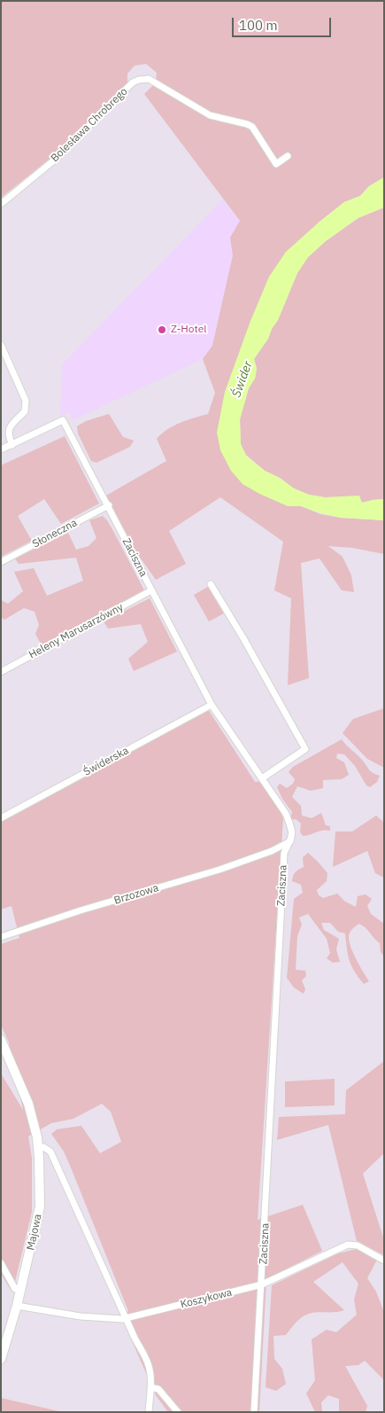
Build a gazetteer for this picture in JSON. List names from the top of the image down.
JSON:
{
  "streets": {
    "street": [
      "Bolesława Chrobrego",
      "Słoneczna",
      "Zaciszna",
      "Heleny Marusarzówny",
      "Świderska",
      "Brzozowa",
      "Majowa",
      "Koszykowa"
    ]
  },
  "crossings": [
    ["Słoneczna", "Zaciszna"],
    ["Zaciszna", "Heleny Marusarzówny"],
    ["Zaciszna", "Świderska"],
    ["Zaciszna", "Brzozowa"],
    ["Zaciszna", "Koszykowa"],
    ["Majowa", "Koszykowa"]
  ],
  "water": ["Świder"],
  "places": ["Z-Hotel"],
  "scale_bar": "100 m"
}
